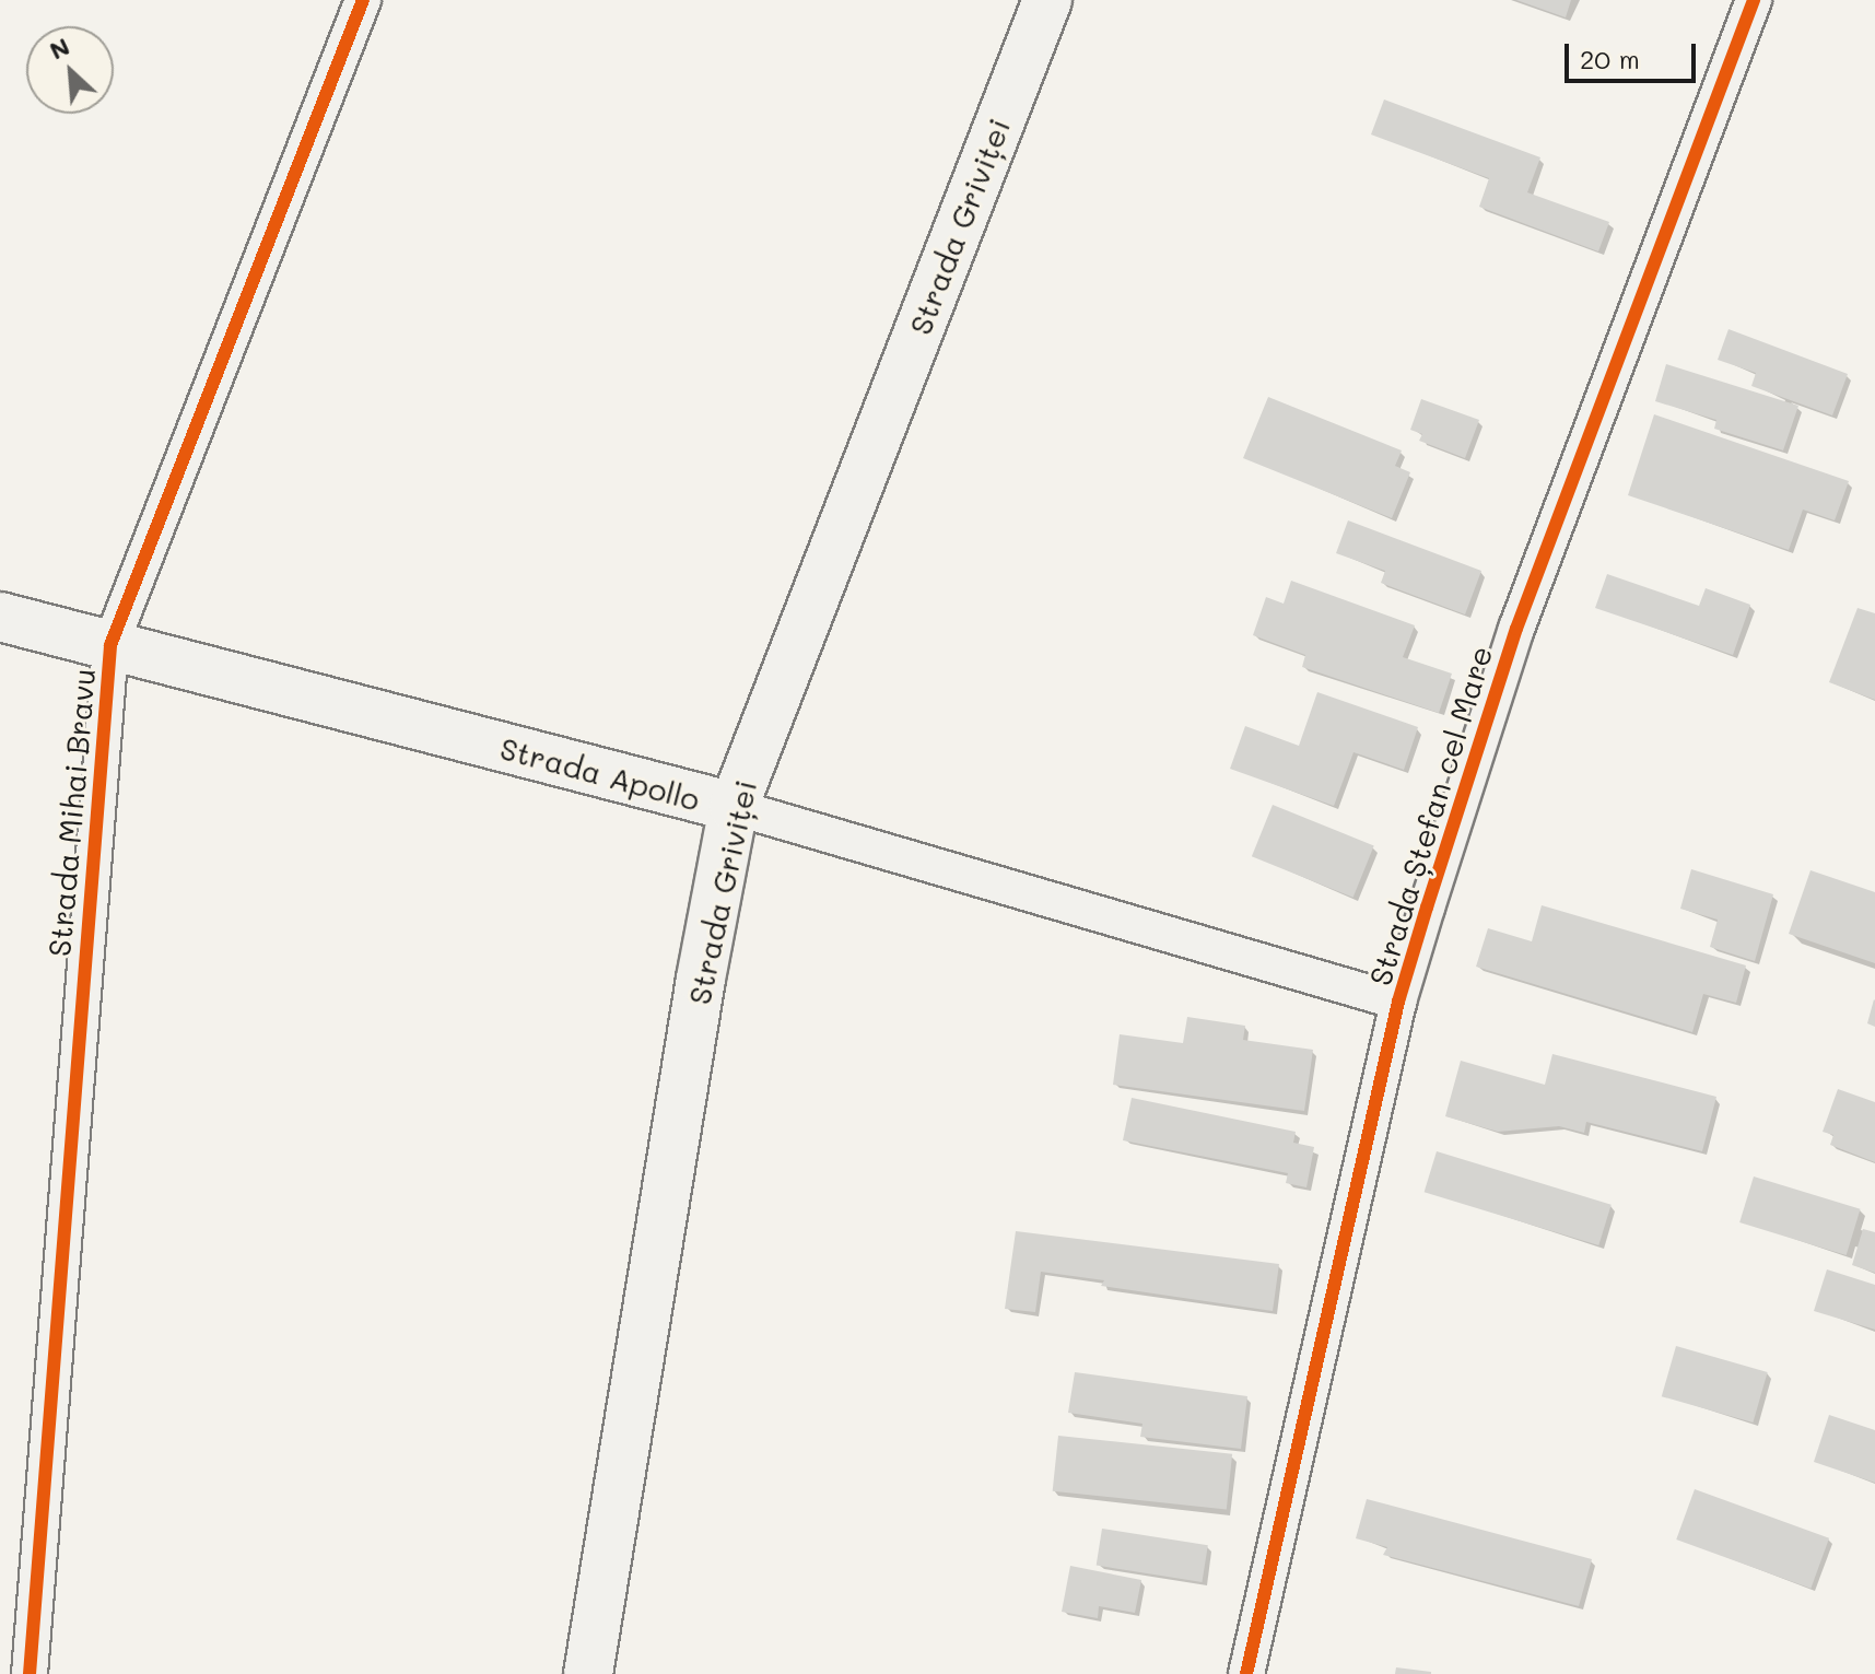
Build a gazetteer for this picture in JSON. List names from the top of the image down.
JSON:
{
  "streets": {
    "main road": ["Strada Griviței", "Strada Apollo"],
    "street": ["Strada Mihai Bravu", "Strada Ștefan cel Mare"]
  },
  "crossings": [
    ["Strada Griviței", "Strada Apollo"],
    ["Strada Apollo", "Strada Mihai Bravu"],
    ["Strada Apollo", "Strada Ștefan cel Mare"]
  ],
  "scale_bar": "20 m",
  "north": "top left"
}
